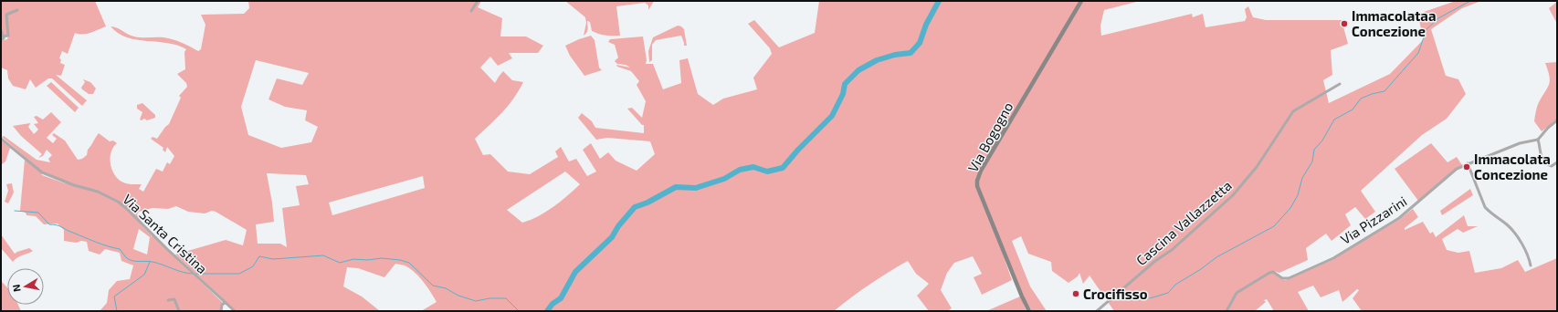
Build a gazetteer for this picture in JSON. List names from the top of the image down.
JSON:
{
  "streets": {
    "main road": ["Via Bogogno"],
    "street": ["Via Pizzarini", "Cascina Vallazzetta", "Via Santa Cristina"]
  },
  "places": ["Immacolataa Concezione", "Immacolata Concezione", "Crocifisso"],
  "north": "left"
}
